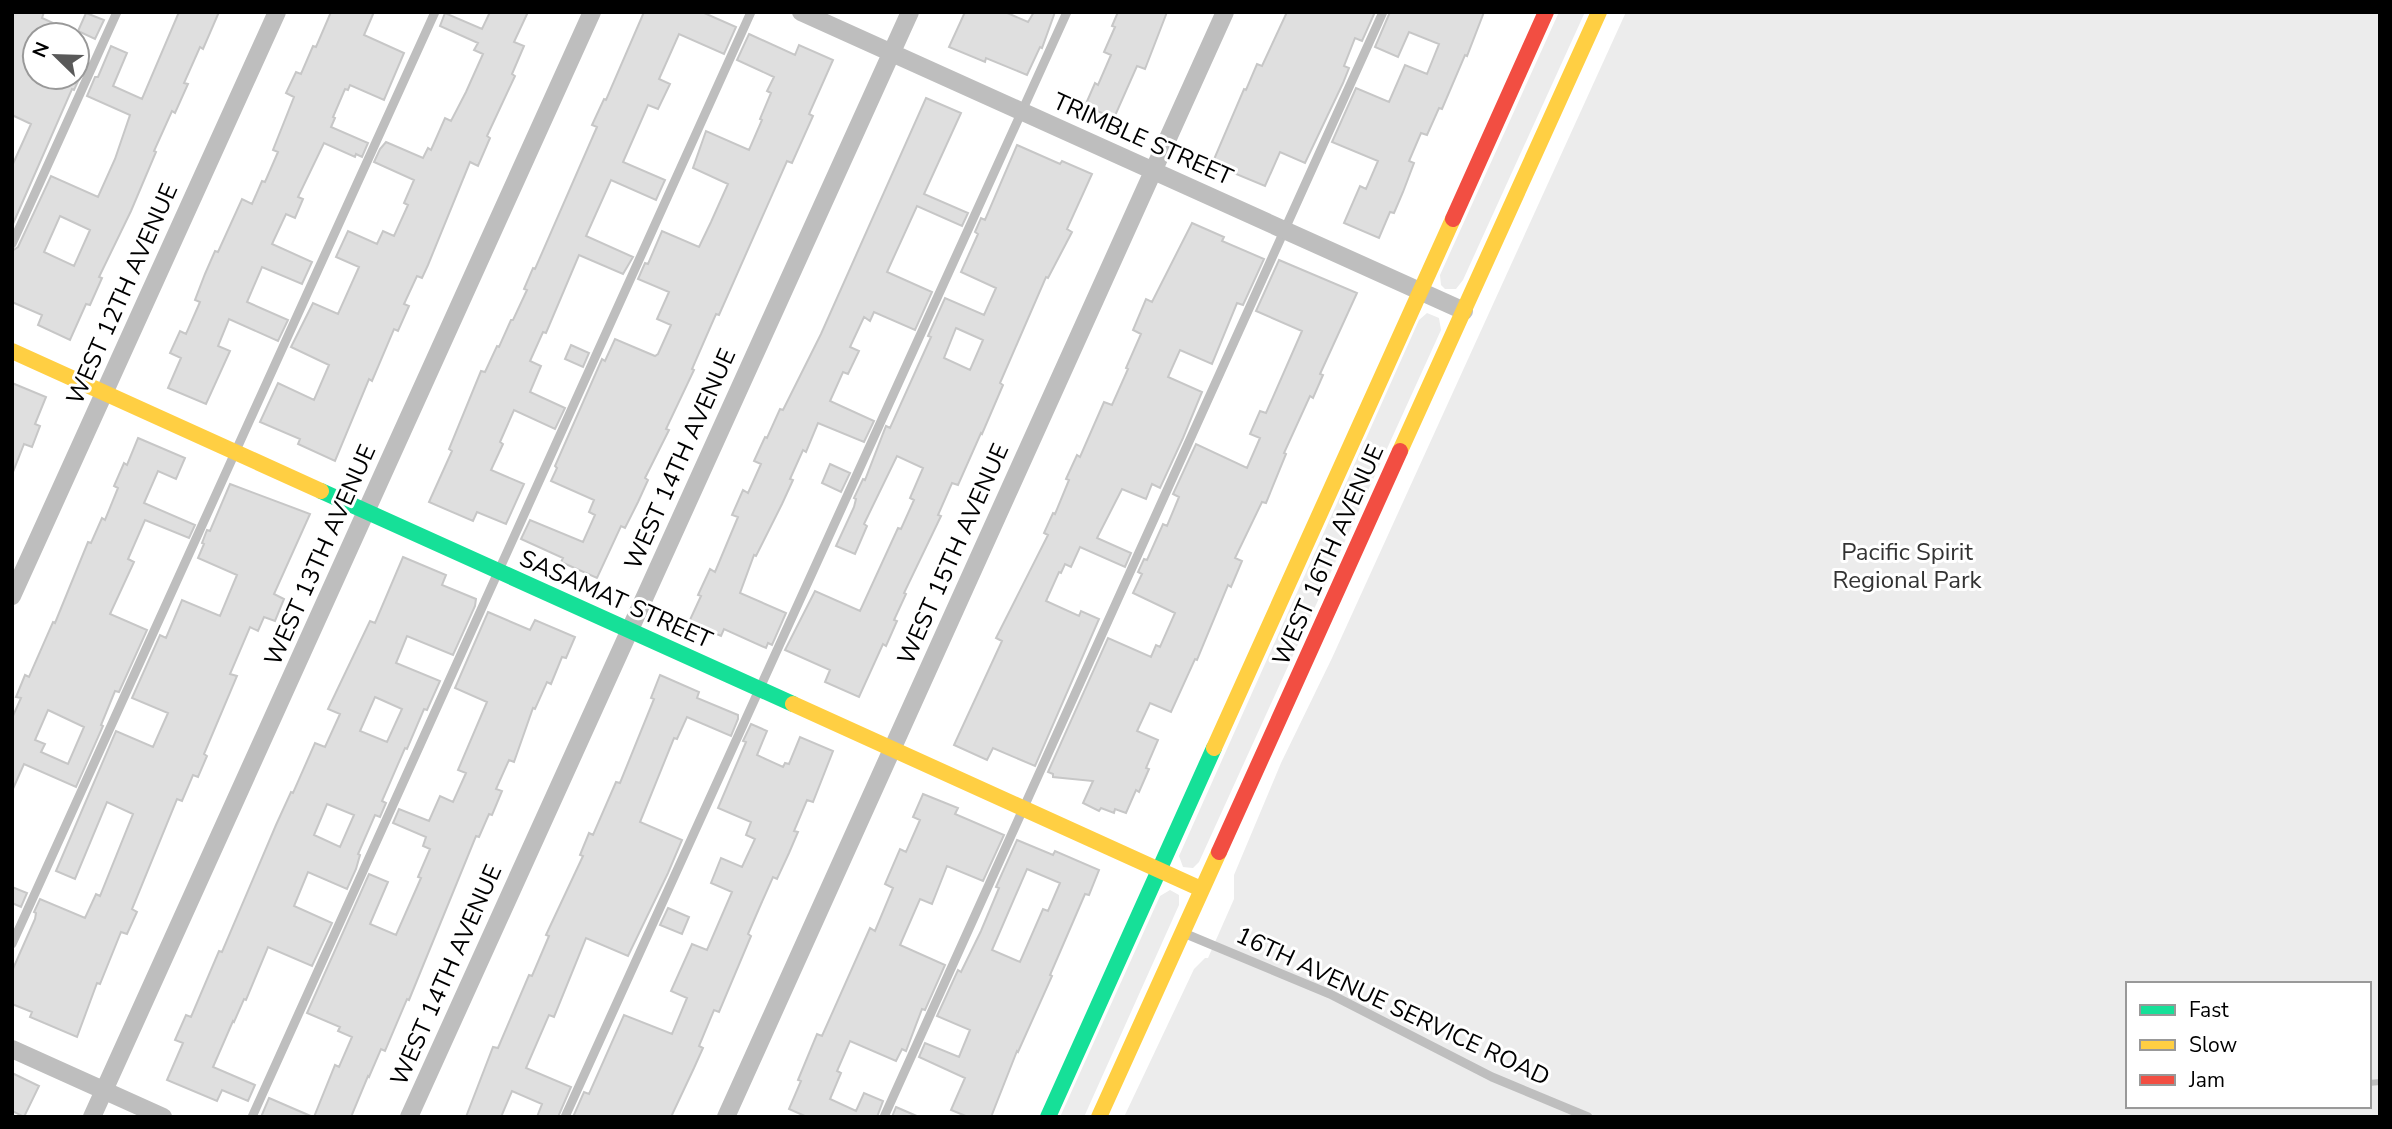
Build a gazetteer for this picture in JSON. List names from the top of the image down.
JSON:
{
  "streets": {
    "main road": ["WEST 16TH AVENUE", "SASAMAT STREET"],
    "street": [
      "TRIMBLE STREET",
      "WEST 12TH AVENUE",
      "WEST 14TH AVENUE",
      "WEST 15TH AVENUE",
      "WEST 13TH AVENUE"
    ],
    "lane": ["16TH AVENUE SERVICE ROAD"]
  },
  "crossings": [
    ["TRIMBLE STREET", "WEST 14TH AVENUE"],
    ["TRIMBLE STREET", "WEST 15TH AVENUE"],
    ["TRIMBLE STREET", "WEST 16TH AVENUE"],
    ["WEST 12TH AVENUE", "SASAMAT STREET"],
    ["WEST 14TH AVENUE", "SASAMAT STREET"],
    ["WEST 15TH AVENUE", "SASAMAT STREET"],
    ["WEST 13TH AVENUE", "SASAMAT STREET"],
    ["WEST 16TH AVENUE", "SASAMAT STREET"],
    ["WEST 16TH AVENUE", "16TH AVENUE SERVICE ROAD"]
  ],
  "parks": ["Pacific Spirit Regional Park"],
  "legend": ["Fast", "Slow", "Jam"],
  "north": "top left"
}
